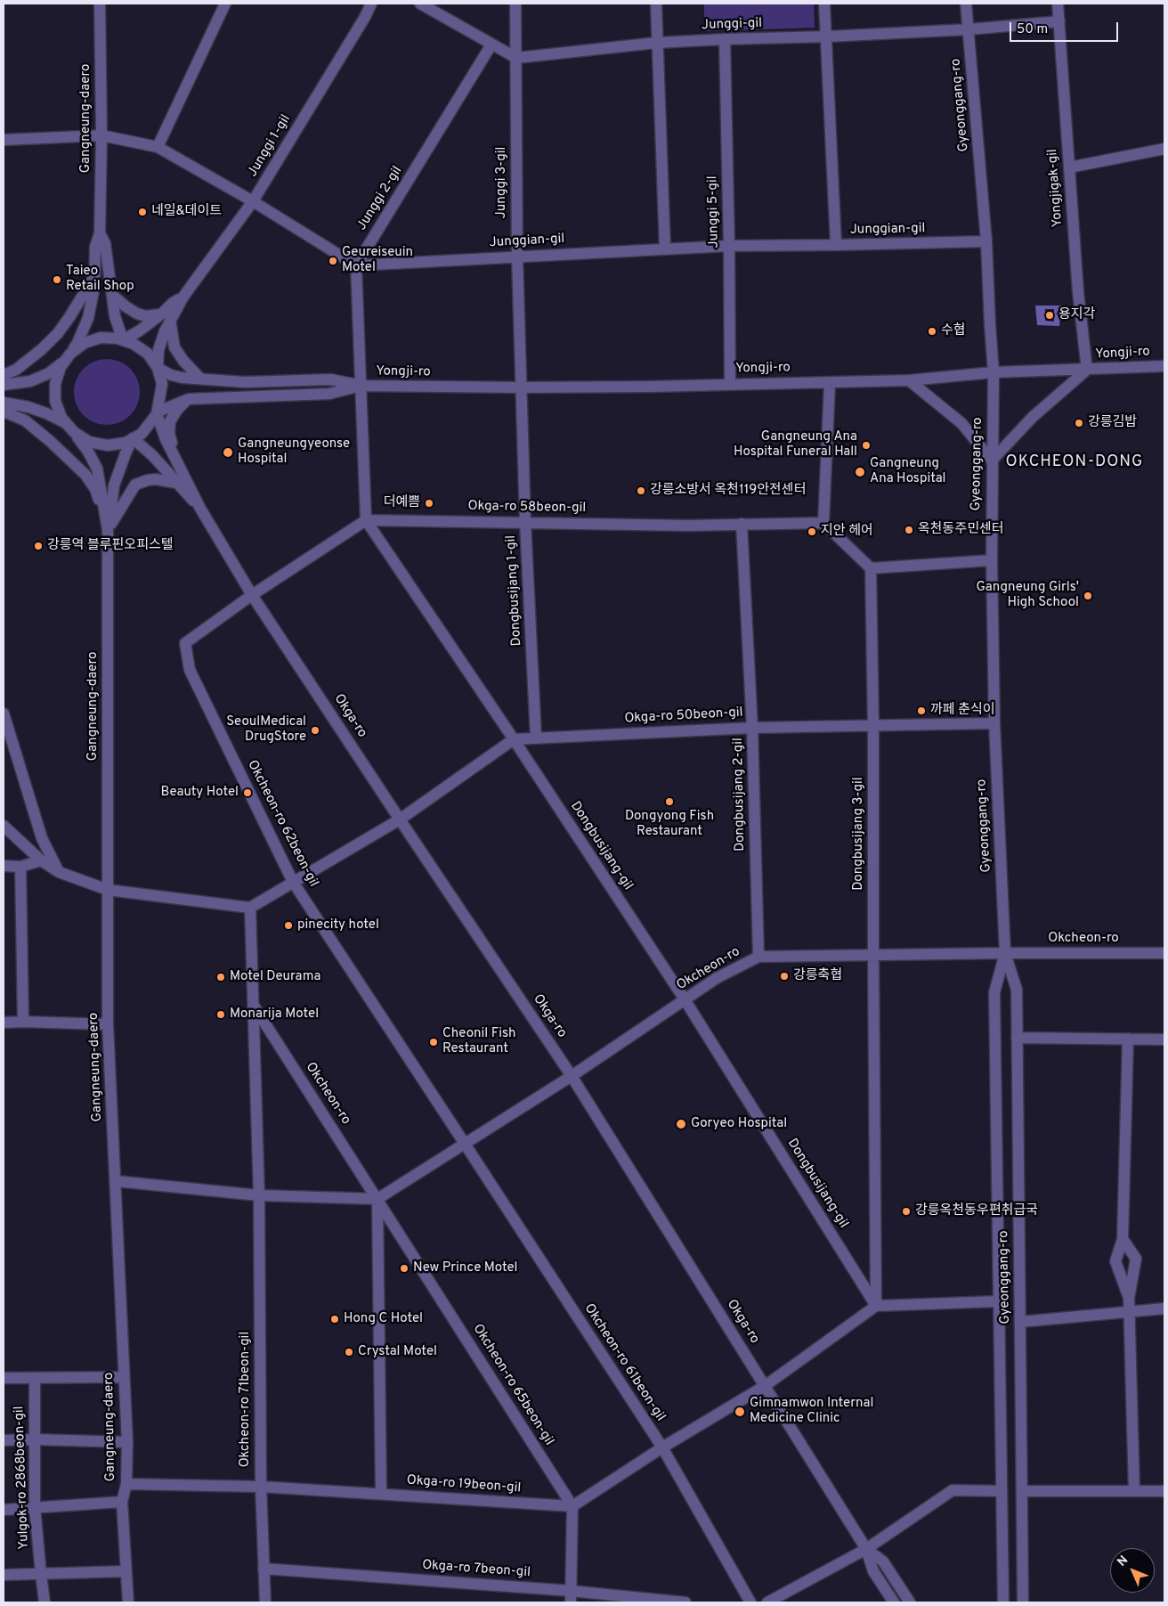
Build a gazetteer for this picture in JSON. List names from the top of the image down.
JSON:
{
  "streets": {
    "street": [
      "Junggi-gil",
      "Gyeonggang-ro",
      "Gangneung-daero",
      "Junggi 1-gil",
      "Junggi 3-gil",
      "Yongjigak-gil",
      "Junggi 2-gil",
      "Junggi 5-gil",
      "Junggian-gil",
      "Yongji-ro",
      "Okga-ro 58beon-gil",
      "Dongbusijang 1-gil",
      "Okga-ro",
      "Okga-ro 50beon-gil",
      "Dongbusijang 2-gil",
      "Okcheon-ro 62beon-gil",
      "Dongbusijang 3-gil",
      "Dongbusijang-gil",
      "Okcheon-ro",
      "Okcheon-ro 61beon-gil",
      "Okcheon-ro 65beon-gil",
      "Okcheon-ro 71beon-gil",
      "Yulgok-ro 2868beon-gil",
      "Okga-ro 19beon-gil",
      "Okga-ro 7beon-gil"
    ]
  },
  "crossings": [
    ["Junggi-gil", "Gyeonggang-ro"],
    ["Junggi-gil", "Junggi 3-gil"],
    ["Junggi-gil", "Yongjigak-gil"],
    ["Junggi-gil", "Junggi 5-gil"],
    ["Gyeonggang-ro", "Junggian-gil"],
    ["Gyeonggang-ro", "Yongji-ro"],
    ["Gyeonggang-ro", "Okga-ro 50beon-gil"],
    ["Gyeonggang-ro", "Okcheon-ro"],
    ["Gangneung-daero", "Okga-ro 19beon-gil"],
    ["Junggi 3-gil", "Junggian-gil"],
    ["Junggi 3-gil", "Yongji-ro"],
    ["Junggi 3-gil", "Dongbusijang 1-gil"],
    ["Yongjigak-gil", "Yongji-ro"],
    ["Junggi 2-gil", "Junggian-gil"],
    ["Junggi 5-gil", "Junggian-gil"],
    ["Junggi 5-gil", "Yongji-ro"],
    ["Yongji-ro", "Dongbusijang 1-gil"],
    ["Okga-ro 58beon-gil", "Dongbusijang 1-gil"],
    ["Okga-ro 58beon-gil", "Dongbusijang 2-gil"],
    ["Okga-ro 58beon-gil", "Dongbusijang-gil"],
    ["Dongbusijang 1-gil", "Okga-ro 50beon-gil"],
    ["Okga-ro", "Okcheon-ro 62beon-gil"],
    ["Okga-ro", "Okcheon-ro"],
    ["Okga-ro 50beon-gil", "Dongbusijang 2-gil"],
    ["Okga-ro 50beon-gil", "Dongbusijang 3-gil"],
    ["Okga-ro 50beon-gil", "Dongbusijang-gil"],
    ["Dongbusijang 2-gil", "Okcheon-ro"],
    ["Okcheon-ro 62beon-gil", "Okcheon-ro"],
    ["Okcheon-ro 62beon-gil", "Okcheon-ro 61beon-gil"],
    ["Dongbusijang 3-gil", "Dongbusijang-gil"],
    ["Dongbusijang 3-gil", "Okcheon-ro"],
    ["Dongbusijang-gil", "Okcheon-ro"],
    ["Okcheon-ro", "Okcheon-ro 61beon-gil"],
    ["Okcheon-ro", "Okcheon-ro 65beon-gil"],
    ["Okcheon-ro 65beon-gil", "Okga-ro 19beon-gil"],
    ["Okcheon-ro 71beon-gil", "Okga-ro 19beon-gil"],
    ["Okcheon-ro 71beon-gil", "Okga-ro 7beon-gil"]
  ],
  "districts": ["OKCHEON-DONG"],
  "places": [
    "네일&데이트",
    "Geureiseuin Motel",
    "Taieo Retail Shop",
    "용지각",
    "수협",
    "강릉김밥",
    "Gangneung Ana Hospital Funeral Hall",
    "Gangneungyeonse Hospital",
    "Gangneung Ana Hospital",
    "강릉소방서 옥천119안전센터",
    "더예쁨",
    "옥천동주민센터",
    "지안 헤어",
    "강릉역 블루핀오피스텔",
    "Gangneung Girls' High School",
    "까페 춘식이",
    "SeoulMedical DrugStore",
    "Beauty Hotel",
    "Dongyong Fish Restaurant",
    "pinecity hotel",
    "강릉축협",
    "Motel Deurama",
    "Monarija Motel",
    "Cheonil Fish Restaurant",
    "Goryeo Hospital",
    "강릉옥천동우편취급국",
    "New Prince Motel",
    "Hong C Hotel",
    "Crystal Motel",
    "Gimnamwon Internal Medicine Clinic"
  ],
  "scale_bar": "50 m",
  "north": "top left"
}
